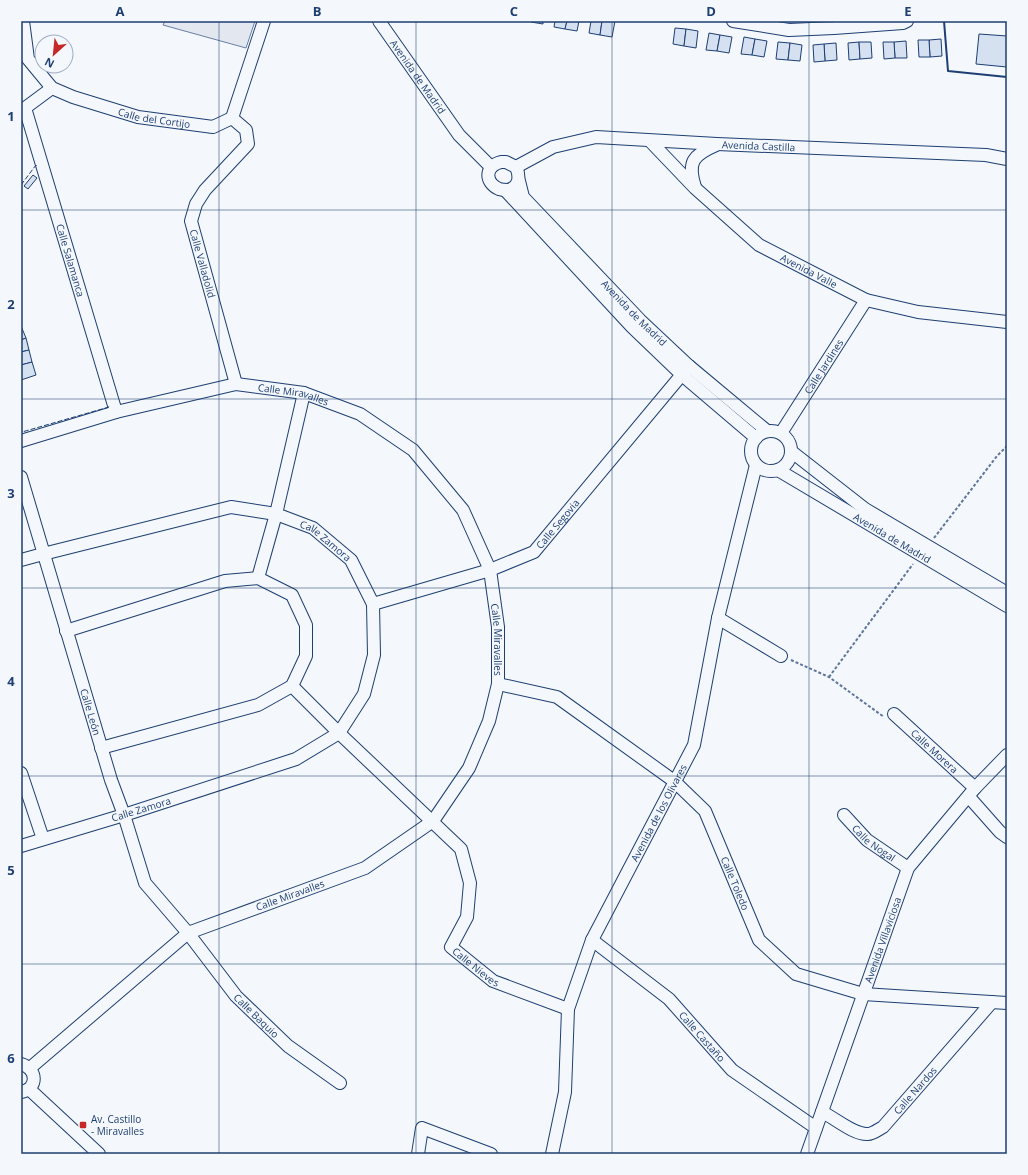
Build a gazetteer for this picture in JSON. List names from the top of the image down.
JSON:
{
  "streets": {
    "street": [
      "Avenida de Madrid",
      "Calle del Cortijo",
      "Avenida Castilla",
      "Calle Salamanca",
      "Calle Valladolid",
      "Avenida Valle",
      "Calle Jardines",
      "Calle Miravalles",
      "Calle Segovia",
      "Calle Zamora",
      "Calle León",
      "Calle Morera",
      "Avenida de los Olivares",
      "Calle Nogal",
      "Calle Toledo",
      "Avenida Villaviciosa",
      "Calle Nieves",
      "Calle Baquio",
      "Calle Castaño",
      "Calle Nardos"
    ]
  },
  "crossings": [
    ["Avenida de Madrid", "Avenida Castilla"],
    ["Avenida de Madrid", "Calle Jardines"],
    ["Avenida de Madrid", "Calle Segovia"],
    ["Avenida de Madrid", "Avenida de los Olivares"],
    ["Calle del Cortijo", "Calle Valladolid"],
    ["Avenida Castilla", "Avenida Valle"],
    ["Calle Salamanca", "Calle Miravalles"],
    ["Calle Valladolid", "Calle Miravalles"],
    ["Avenida Valle", "Calle Jardines"],
    ["Calle Jardines", "Avenida de los Olivares"],
    ["Calle Miravalles", "Calle Segovia"],
    ["Calle Miravalles", "Calle León"],
    ["Calle Miravalles", "Calle Toledo"],
    ["Calle Miravalles", "Calle Nieves"],
    ["Calle Miravalles", "Calle Baquio"],
    ["Calle Segovia", "Calle Zamora"],
    ["Calle Zamora", "Calle León"],
    ["Calle León", "Calle Baquio"],
    ["Calle Morera", "Avenida Villaviciosa"],
    ["Avenida de los Olivares", "Calle Toledo"],
    ["Avenida de los Olivares", "Calle Nieves"],
    ["Avenida de los Olivares", "Calle Castaño"],
    ["Calle Nogal", "Avenida Villaviciosa"],
    ["Calle Toledo", "Avenida Villaviciosa"],
    ["Calle Toledo", "Calle Nardos"],
    ["Avenida Villaviciosa", "Calle Castaño"],
    ["Avenida Villaviciosa", "Calle Nardos"]
  ],
  "places": {
    "transit": ["Av. Castillo - Miravalles"]
  },
  "north": "bottom left",
  "grid": {
    "columns": [
      "A",
      "B",
      "C",
      "D",
      "E"
    ],
    "rows": [
      "1",
      "2",
      "3",
      "4",
      "5",
      "6"
    ]
  }
}
